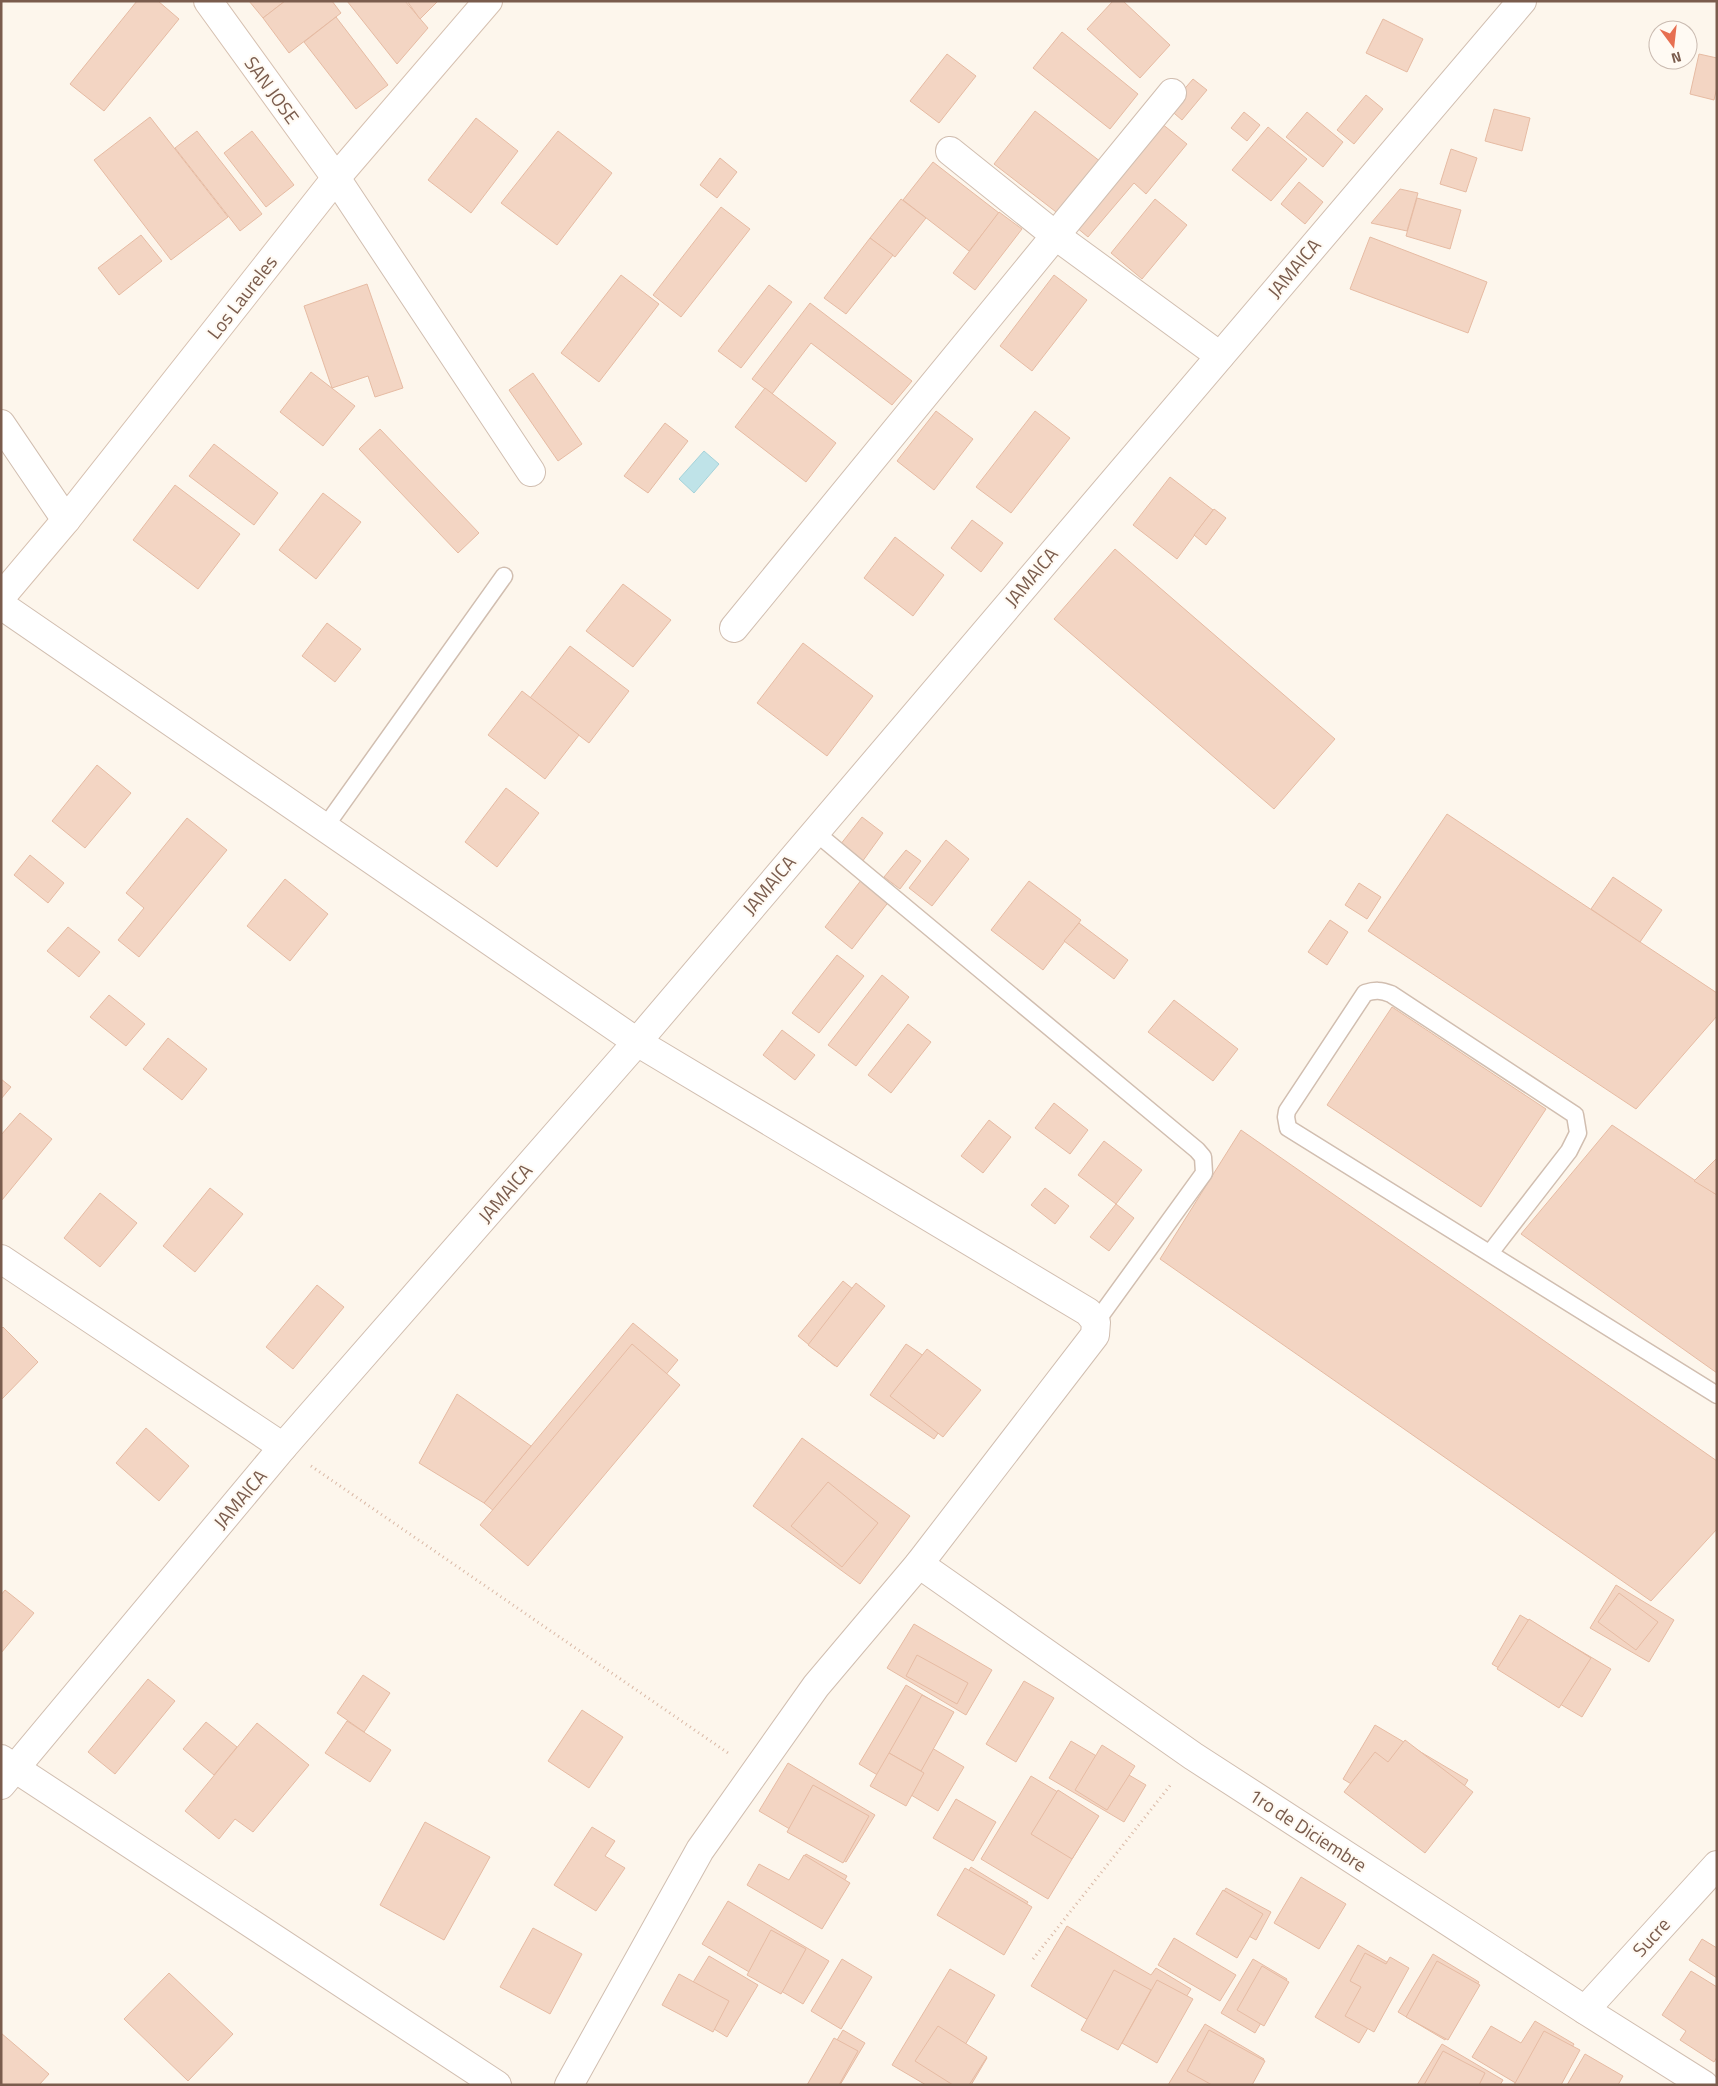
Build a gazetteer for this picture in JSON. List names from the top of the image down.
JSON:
{
  "streets": {
    "street": [
      "SAN JOSE",
      "JAMAICA",
      "Los Laureles",
      "1ro de Diciembre",
      "Sucre"
    ]
  },
  "crossings": [
    ["SAN JOSE", "Los Laureles"],
    ["1ro de Diciembre", "Sucre"]
  ],
  "north": "bottom"
}
